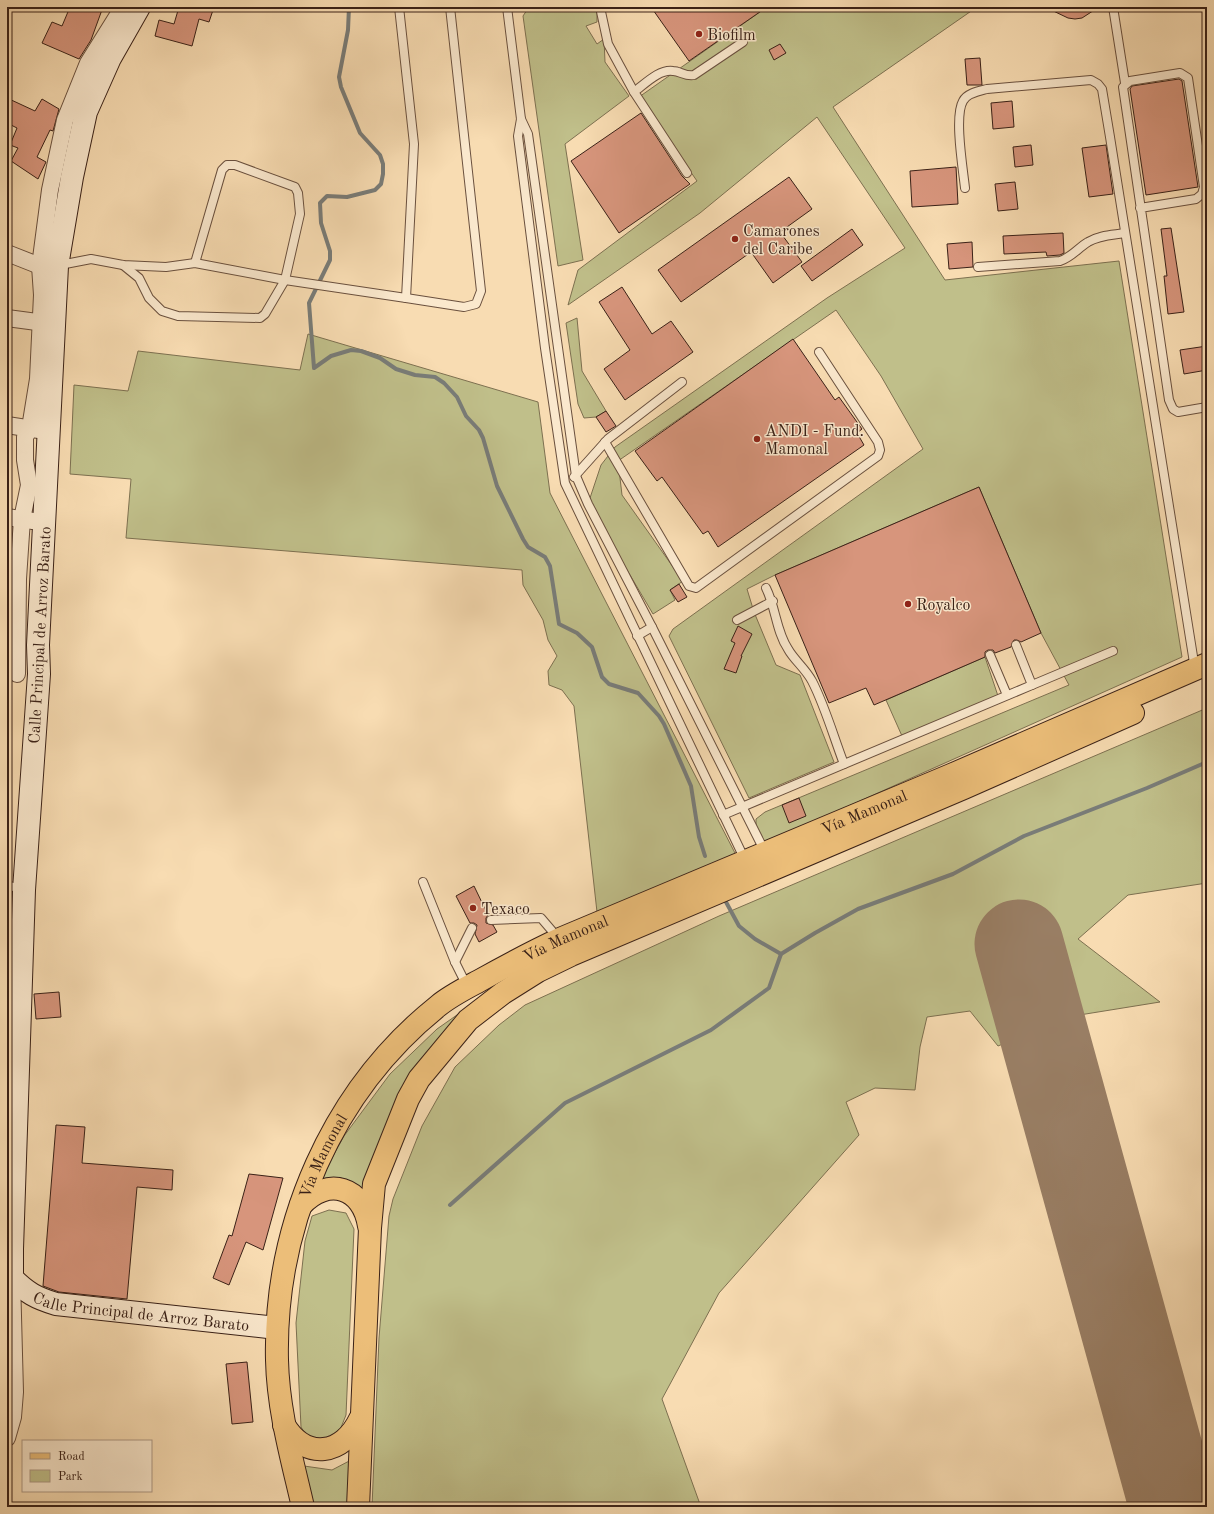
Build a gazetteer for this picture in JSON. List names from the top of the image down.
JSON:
{
  "streets": {
    "main road": ["Vía Mamonal"],
    "street": ["Calle Principal de Arroz Barato"]
  },
  "crossings": [
    ["Calle Principal de Arroz Barato", "Vía Mamonal"]
  ],
  "places": [
    "Biofilm",
    "Camarones del Caribe",
    "ANDI - Fund. Mamonal",
    "Royalco",
    "Texaco"
  ],
  "legend": ["Road", "Park"]
}
